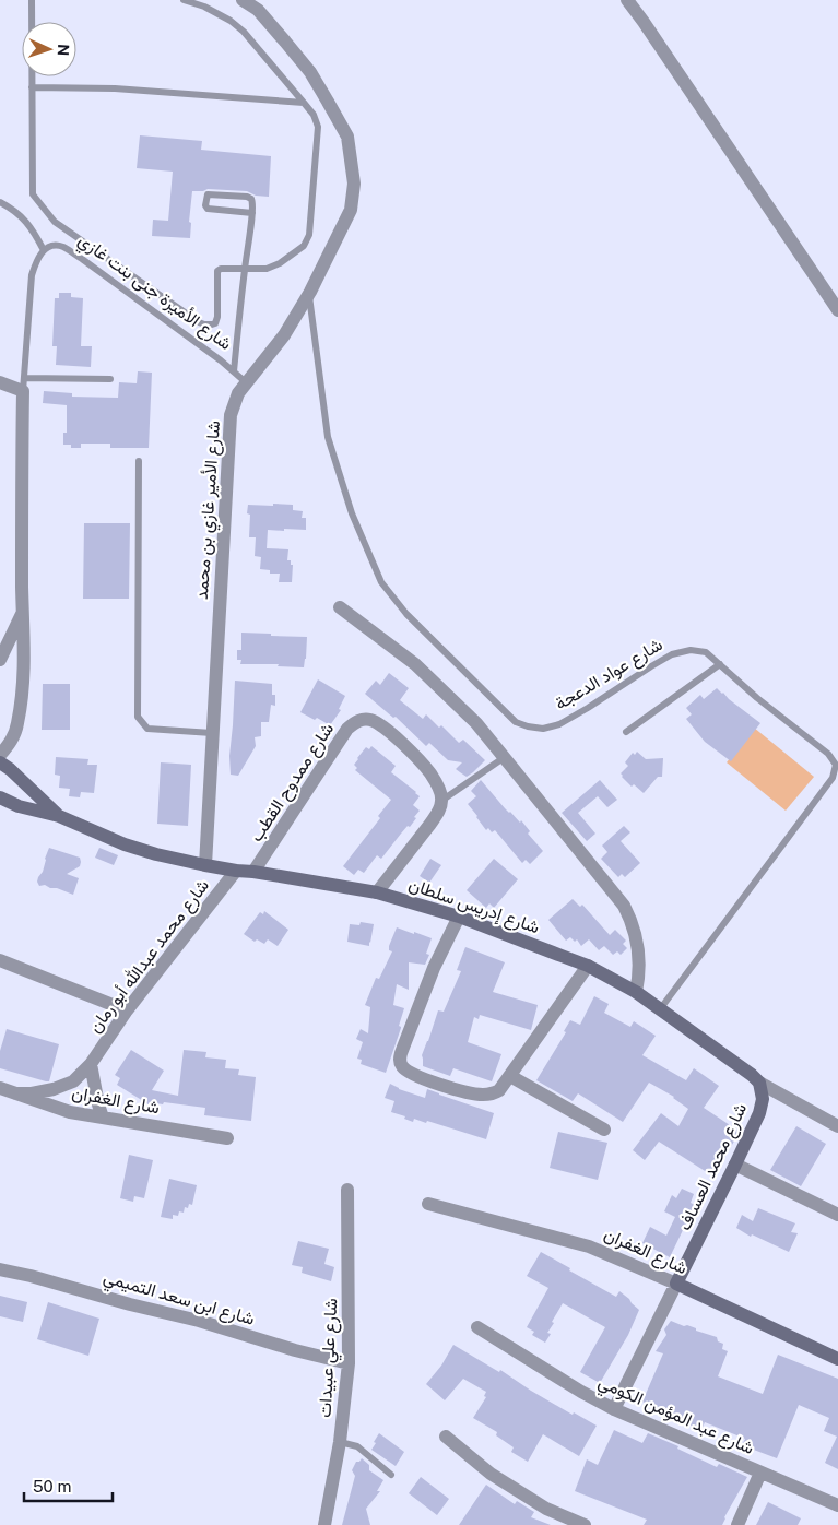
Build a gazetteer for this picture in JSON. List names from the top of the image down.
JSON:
{
  "streets": {
    "street": [
      "شارع الأمير غازي بن محمد",
      "شارع ممدوح القطب",
      "شارع إدريس سلطان",
      "شارع محمد عبدالله أبو رمان",
      "شارع الغفران",
      "شارع محمد العساف",
      "شارع ابن سعد التميمي",
      "شارع علي عبيدات",
      "شارع عبد المؤمن الكومي"
    ],
    "lane": ["شارع الأميرة جنى بنت غازي", "شارع عواد الدعجة"]
  },
  "crossings": [
    ["شارع الأميرة جنى بنت غازي", "شارع الأمير غازي بن محمد"],
    ["شارع الأمير غازي بن محمد", "شارع عواد الدعجة"],
    ["شارع الأمير غازي بن محمد", "شارع إدريس سلطان"],
    ["شارع عواد الدعجة", "شارع إدريس سلطان"],
    ["شارع ممدوح القطب", "شارع إدريس سلطان"],
    ["شارع إدريس سلطان", "شارع محمد عبدالله أبو رمان"],
    ["شارع إدريس سلطان", "شارع محمد العساف"],
    ["شارع محمد عبدالله أبو رمان", "شارع الغفران"],
    ["شارع الغفران", "شارع محمد العساف"],
    ["شارع محمد العساف", "شارع عبد المؤمن الكومي"],
    ["شارع ابن سعد التميمي", "شارع علي عبيدات"]
  ],
  "scale_bar": "50 m",
  "north": "right"
}
